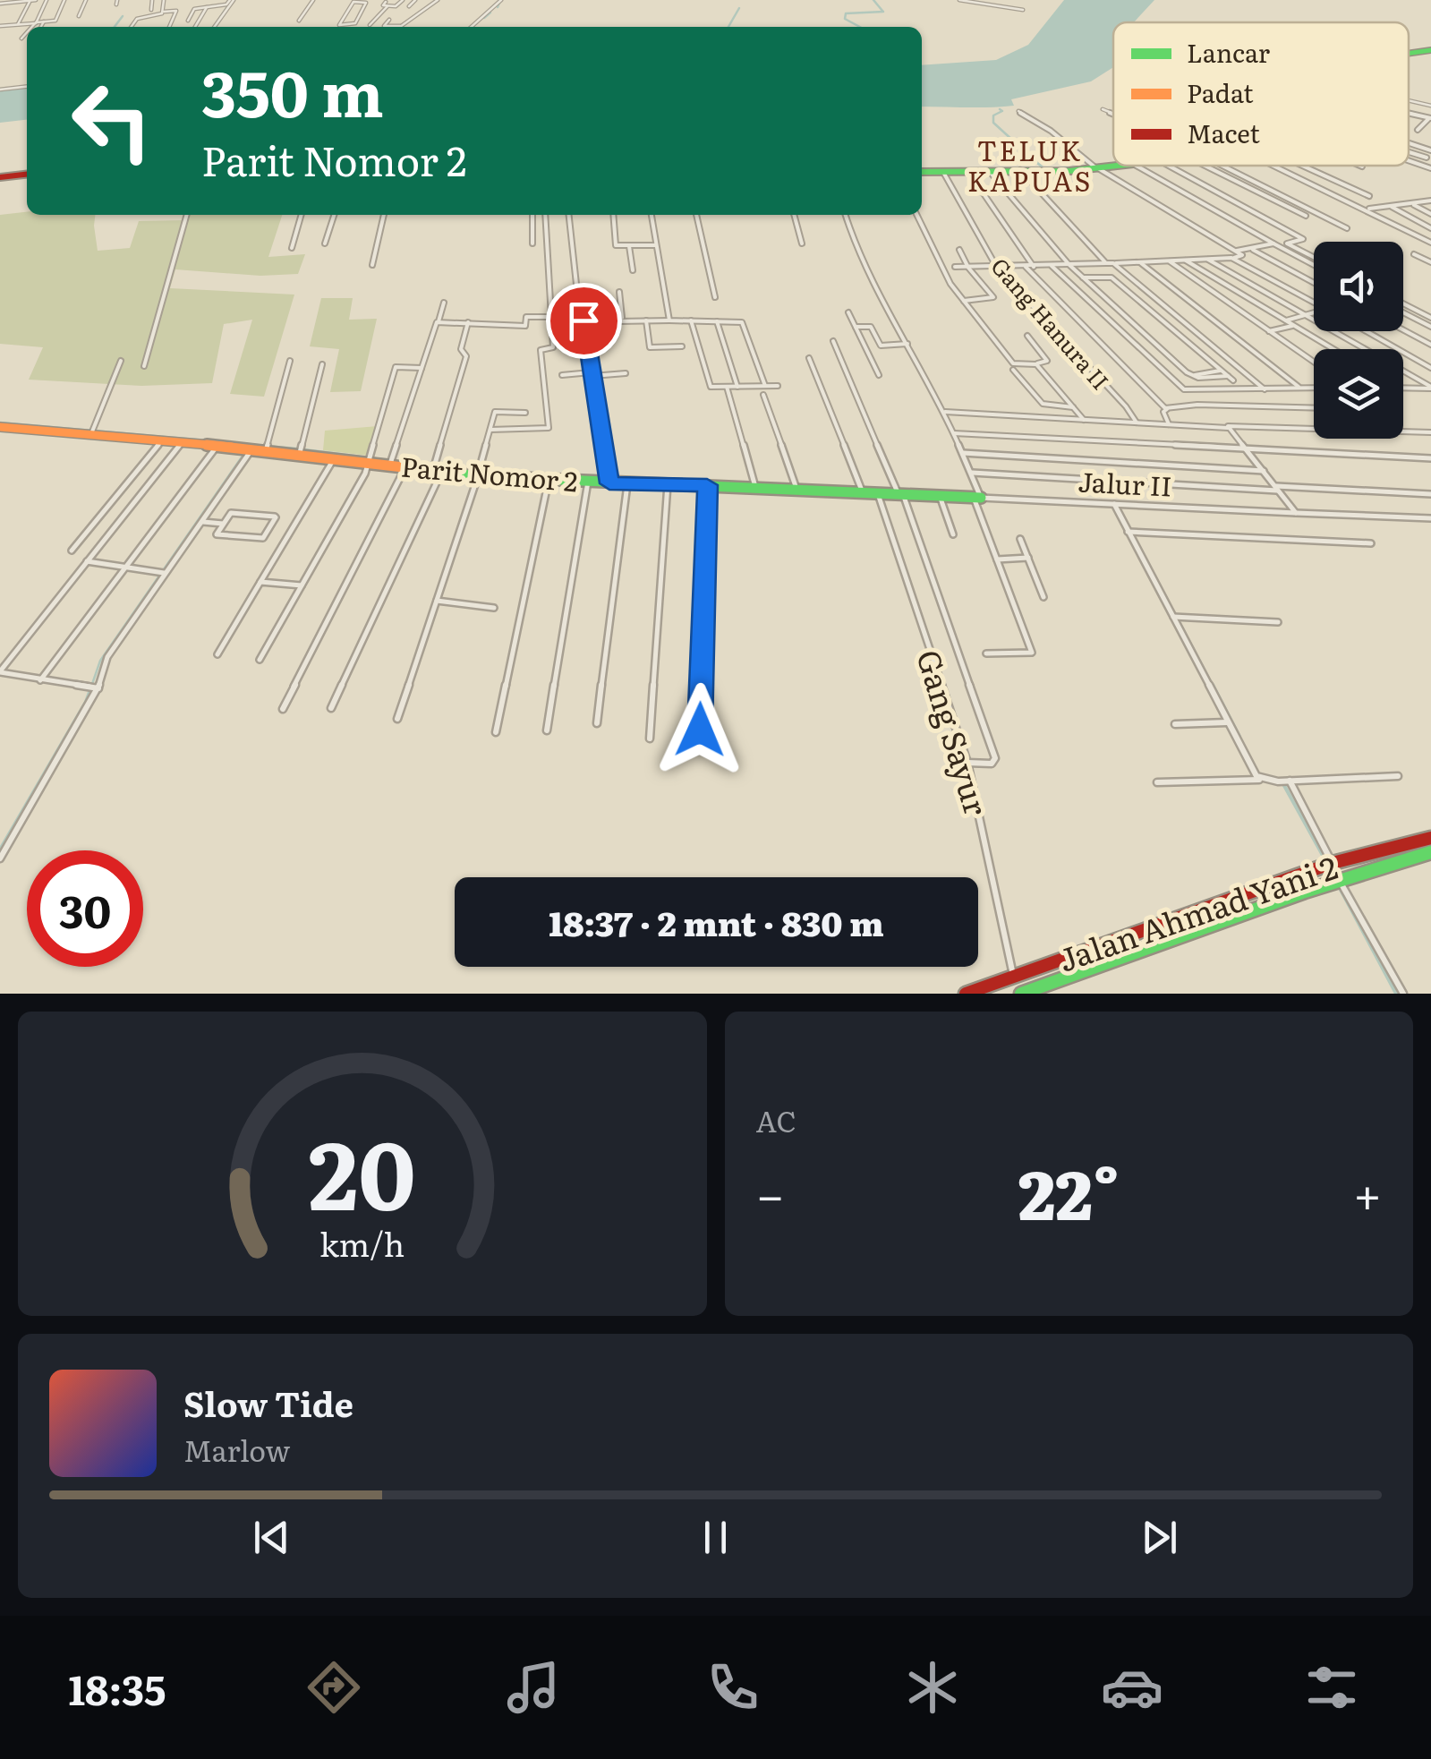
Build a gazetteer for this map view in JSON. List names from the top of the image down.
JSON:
{
  "streets": {
    "main road": ["Parit Nomor 2", "Jalan Ahmad Yani 2"],
    "street": ["Gang Hanura II", "Jalur II", "Gang Sayur"]
  },
  "crossings": [
    ["Parit Nomor 2", "Gang Sayur"],
    ["Gang Sayur", "Jalan Ahmad Yani 2"]
  ],
  "districts": ["TELUK KAPUAS"],
  "legend": ["Lancar", "Padat", "Macet"],
  "page": {
    "turn": ["350 m", "Parit Nomor 2"],
    "limit": "30",
    "trip": "18:37 · 2 mnt · 830 m",
    "tile": "AC",
    "heat": ["−", "22°", "+"],
    "song": ["Slow Tide", "Marlow"],
    "tabs": "18:35",
    "gauge": ["20", "km/h"]
  }
}
